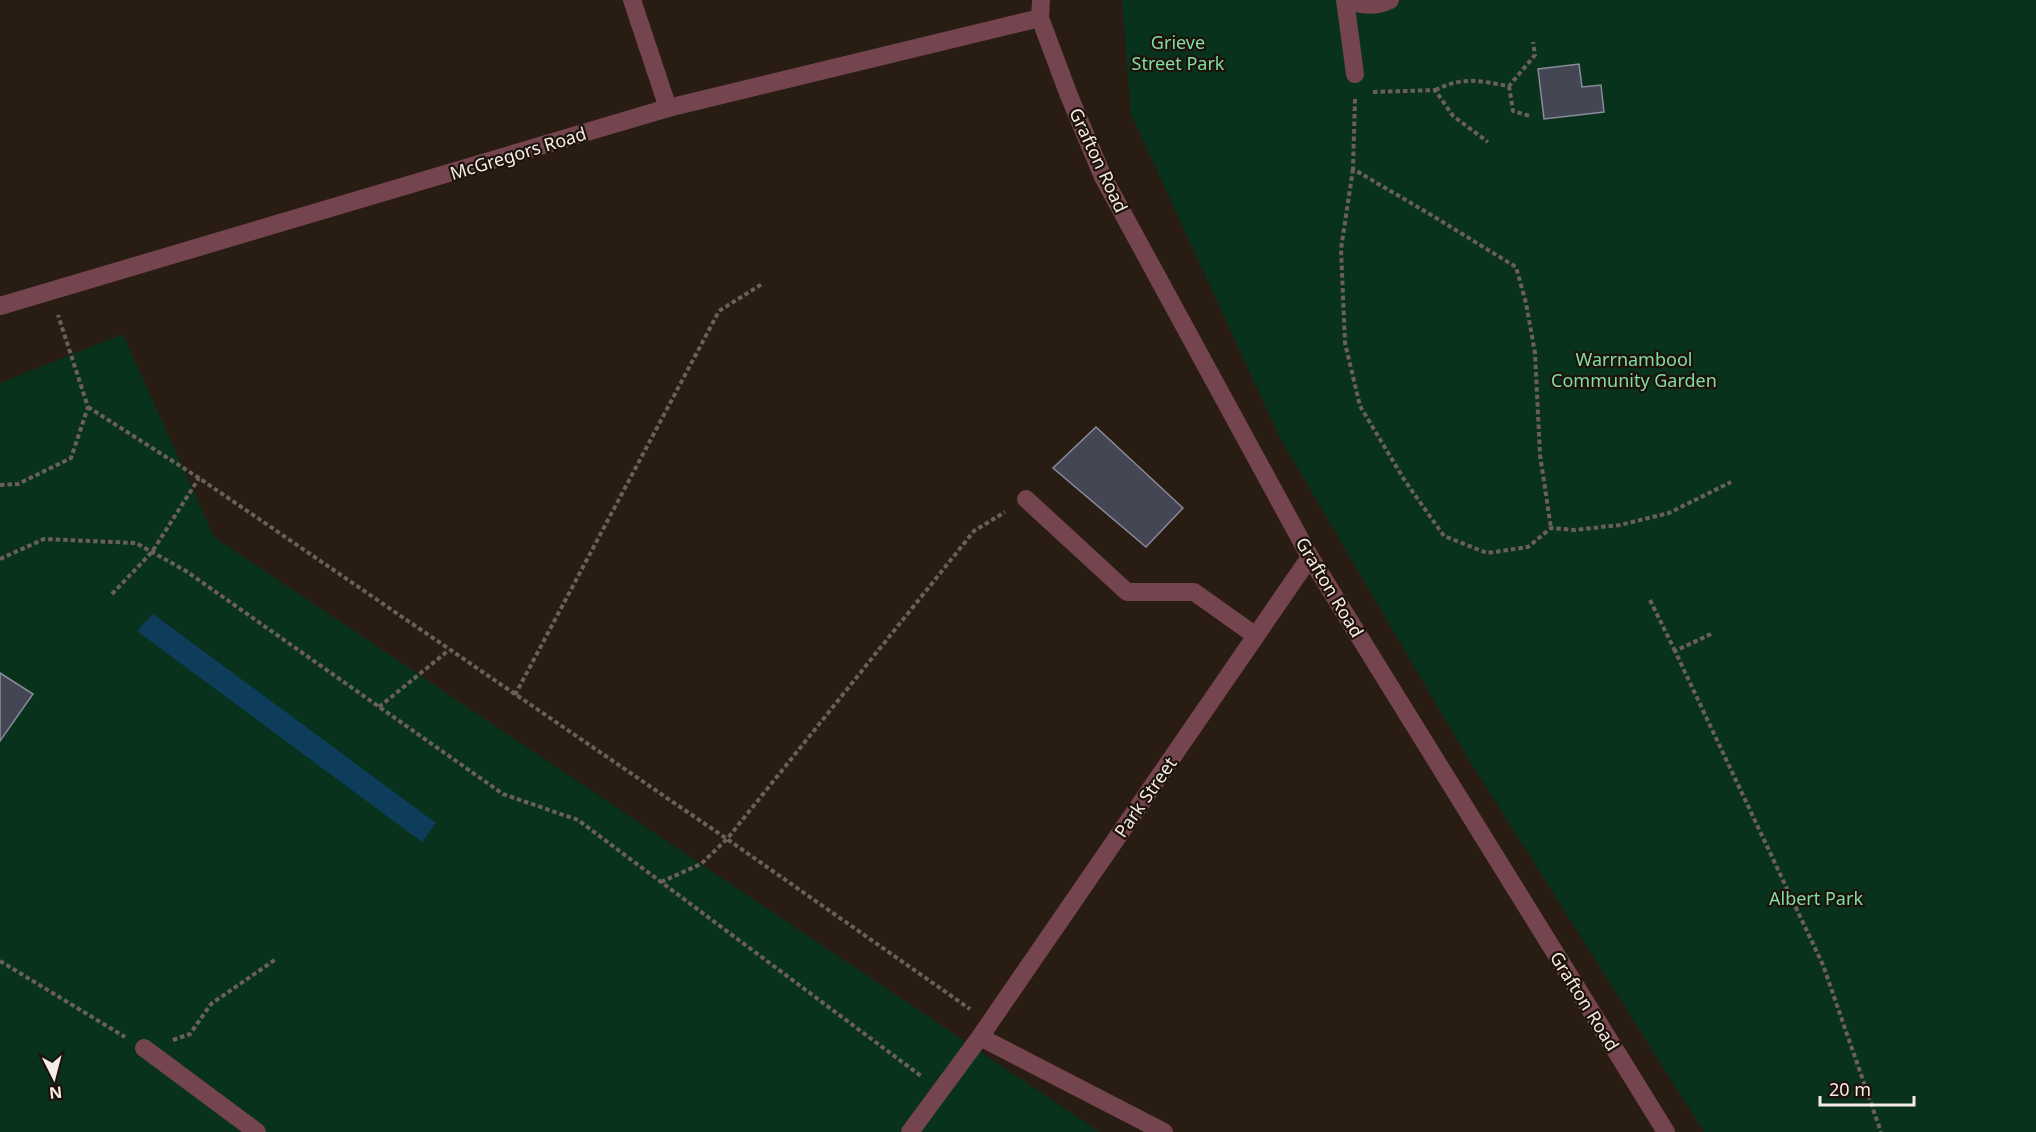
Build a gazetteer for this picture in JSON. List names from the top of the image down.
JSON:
{
  "streets": {
    "street": ["McGregors Road", "Grafton Road", "Park Street"]
  },
  "crossings": [
    ["McGregors Road", "Grafton Road"],
    ["Grafton Road", "Park Street"]
  ],
  "parks": ["Grieve Street Park", "Warrnambool Community Garden", "Albert Park"],
  "scale_bar": "20 m",
  "north": "bottom"
}
